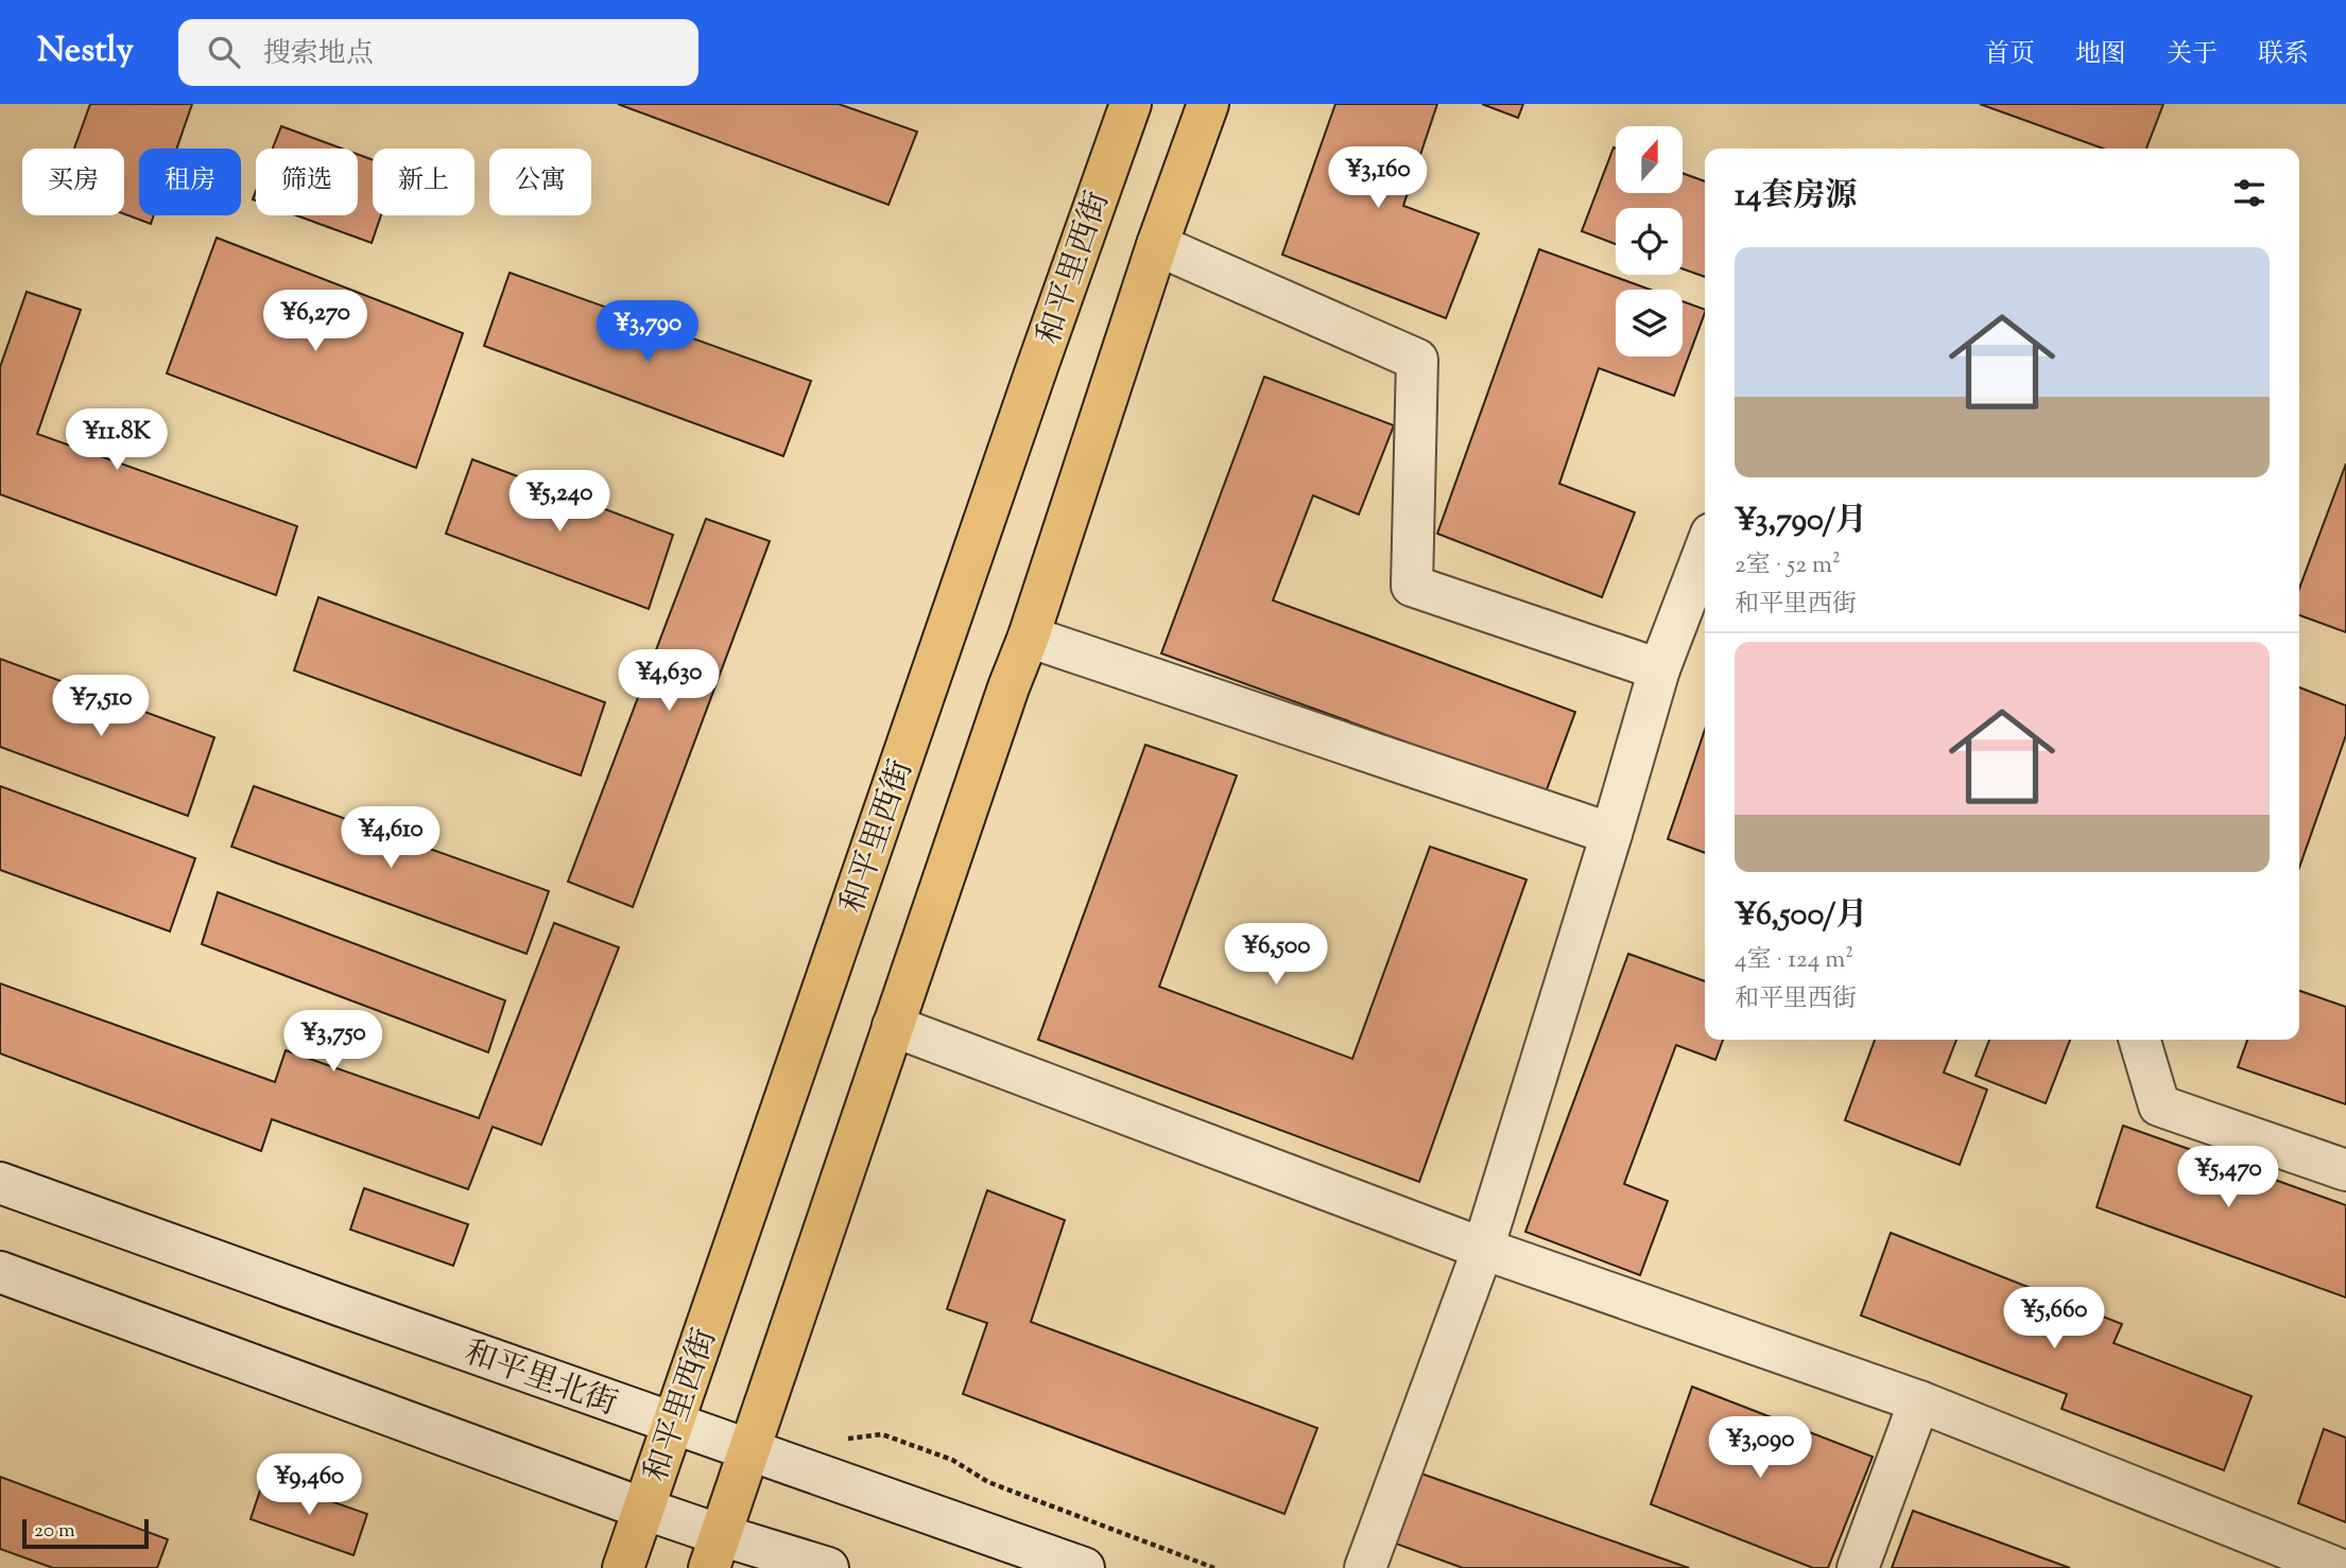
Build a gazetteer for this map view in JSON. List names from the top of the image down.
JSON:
{
  "streets": {
    "main road": ["和平里西街"],
    "street": ["和平里北街"]
  },
  "crossings": [
    ["和平里西街", "和平里北街"]
  ],
  "scale_bar": "20 m",
  "north": "top",
  "page": {
    "header": "Nestly",
    "search": "搜索地点",
    "nav": [
      "首页",
      "地图",
      "关于",
      "联系"
    ],
    "price": [
      "¥3,160",
      "¥6,270",
      "¥3,790",
      "¥11.8K",
      "¥5,240",
      "¥4,630",
      "¥7,510",
      "¥4,610",
      "¥6,500",
      "¥3,750",
      "¥5,470",
      "¥5,660",
      "¥3,090",
      "¥9,460"
    ],
    "chip": [
      "买房",
      "租房",
      "筛选",
      "新上",
      "公寓"
    ],
    "heading": "14套房源",
    "list": [
      {
        "name": "¥3,790/月",
        "note": "2室 · 52 m² · 和平里西街"
      },
      {
        "name": "¥6,500/月",
        "note": "4室 · 124 m² · 和平里西街"
      }
    ],
    "scale": "20 m"
  }
}
